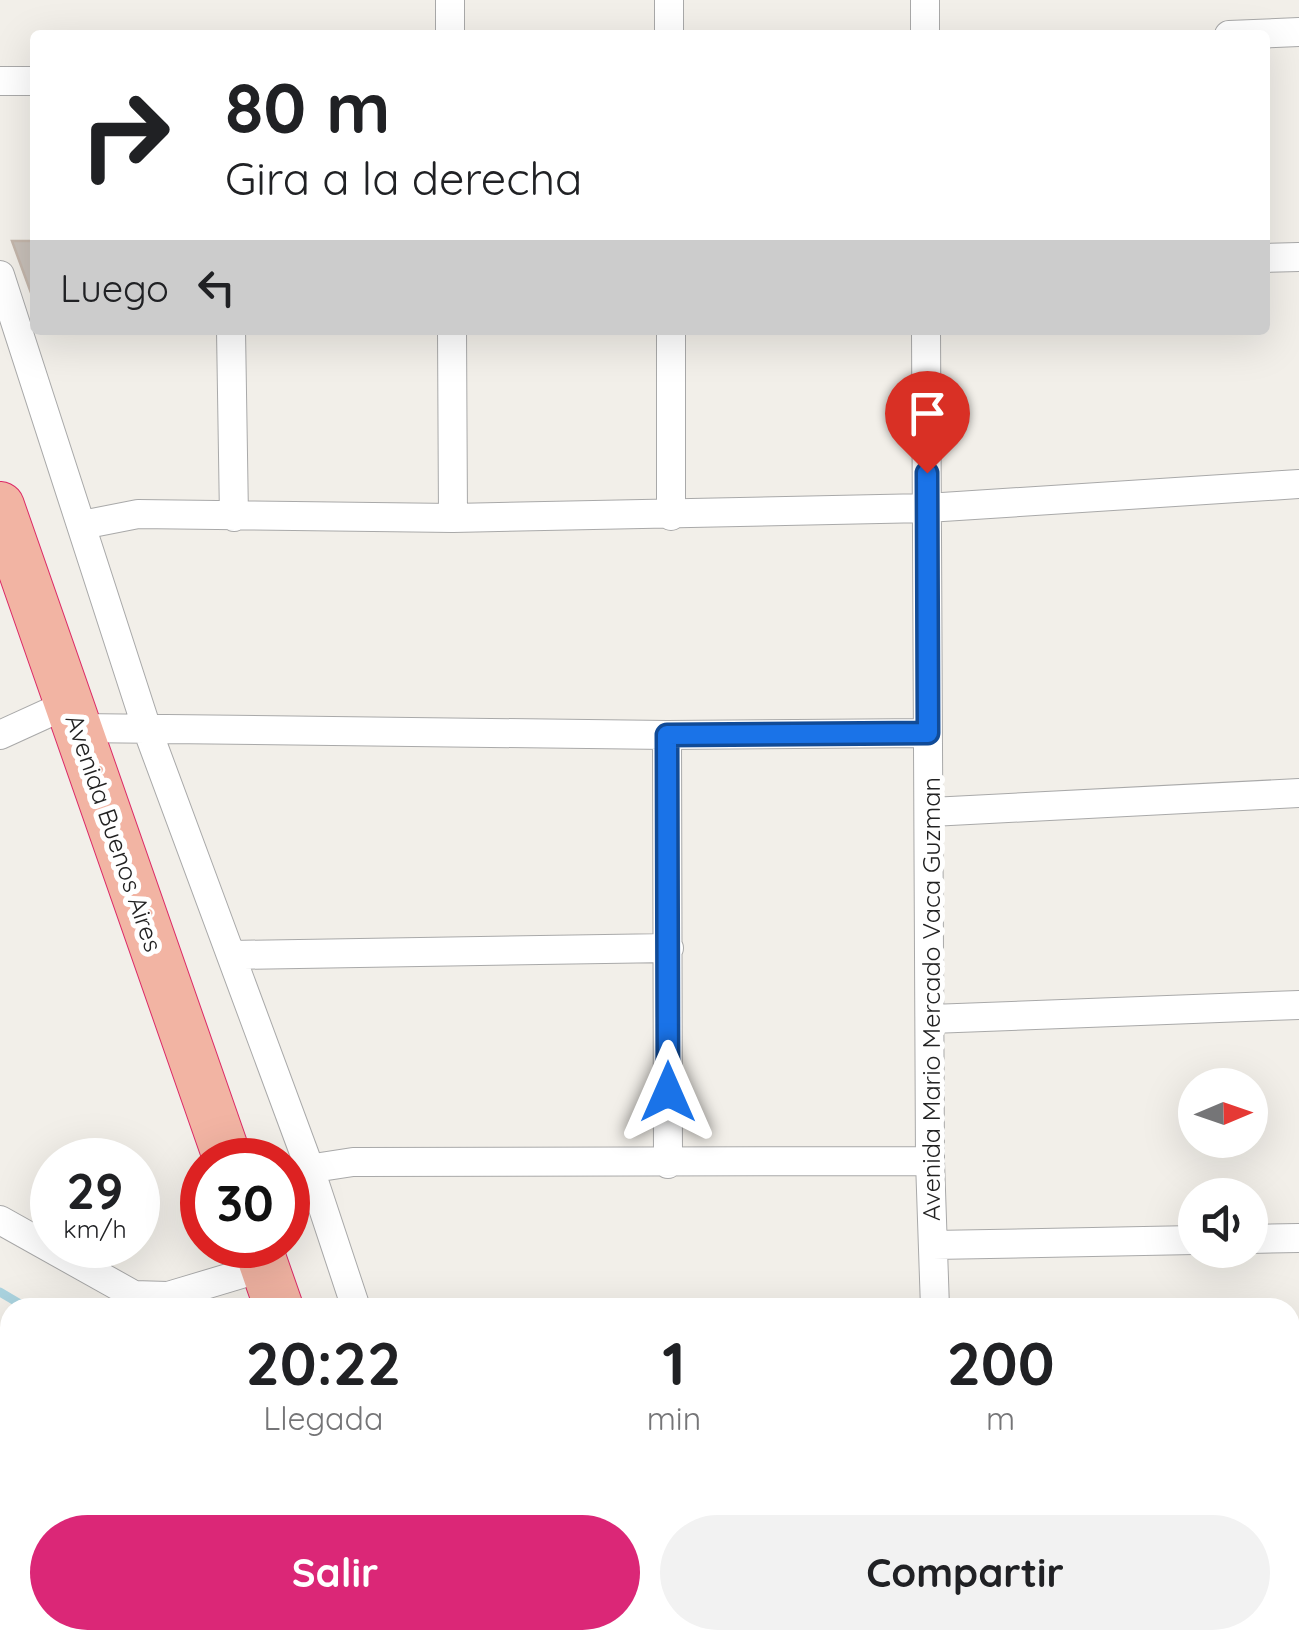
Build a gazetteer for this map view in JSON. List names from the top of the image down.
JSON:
{
  "streets": {
    "highway": ["Avenida Buenos Aires"],
    "street": ["Avenida Mario Mercado Vaca Guzman"]
  },
  "north": "right",
  "page": {
    "turn": ["80 m", "Gira a la derecha"],
    "then": "Luego",
    "speed": "29 km/h",
    "limit": "30",
    "eta": [
      "20:22",
      "Llegada",
      "1",
      "min",
      "200",
      "m"
    ],
    "buttons": ["Salir", "Compartir"]
  }
}
